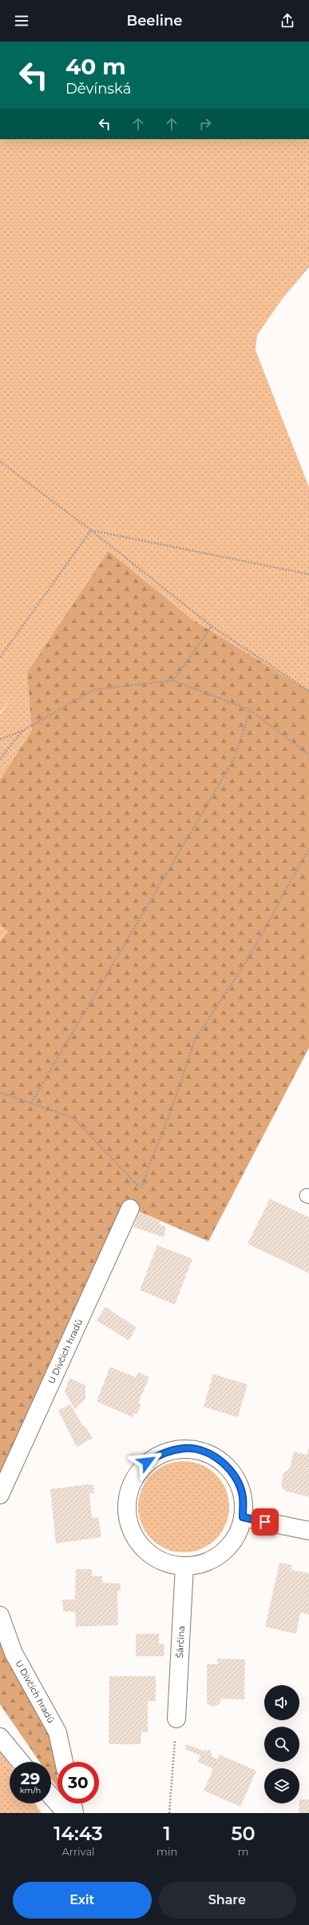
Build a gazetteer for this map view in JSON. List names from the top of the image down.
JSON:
{
  "streets": {
    "street": ["U Dívčích hradů", "Šárčina"]
  },
  "page": {
    "header": "Beeline",
    "turn": ["40 m", "Děvínská"],
    "speed": "29 km/h",
    "limit": "30",
    "eta": [
      "14:43",
      "Arrival",
      "1",
      "min",
      "50",
      "m"
    ],
    "buttons": ["Exit", "Share"]
  }
}
